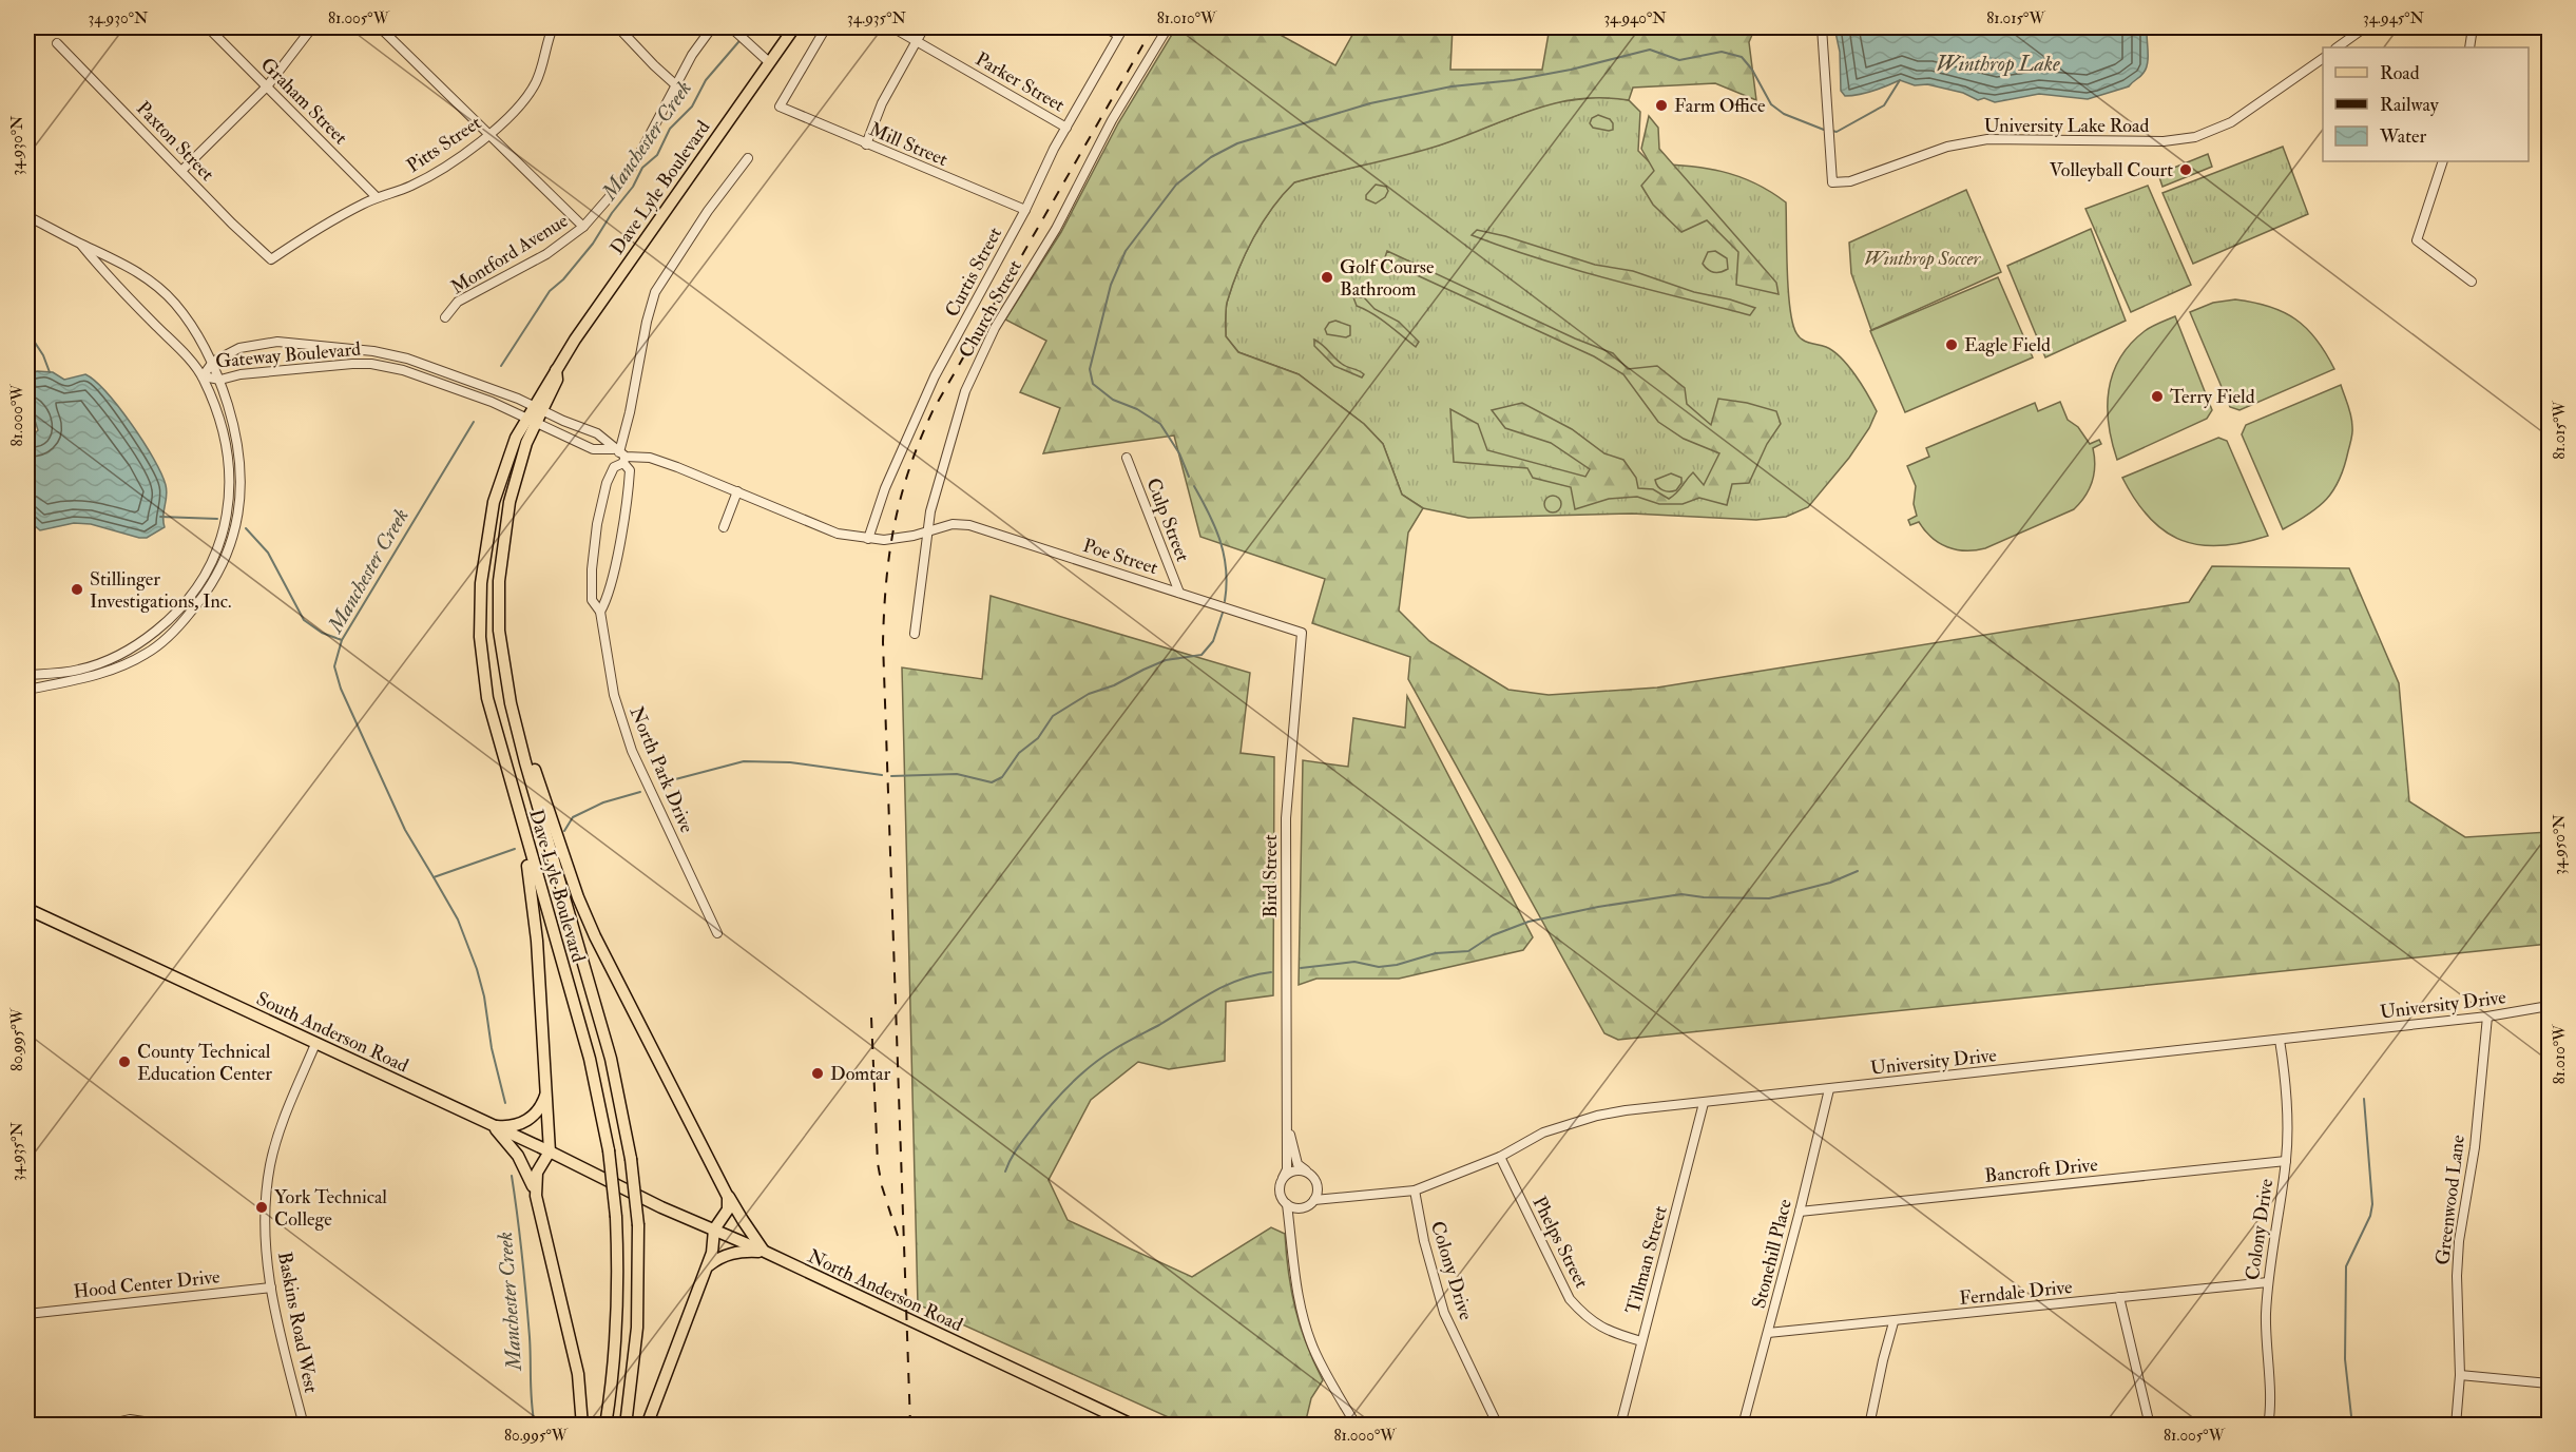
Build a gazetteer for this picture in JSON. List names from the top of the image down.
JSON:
{
  "streets": {
    "main road": ["Dave Lyle Boulevard", "South Anderson Road", "North Anderson Road"],
    "street": [
      "Parker Street",
      "Graham Street",
      "University Lake Road",
      "Paxton Street",
      "Pitts Street",
      "Mill Street",
      "Montford Avenue",
      "Curtis Street",
      "Church Street",
      "Gateway Boulevard",
      "Culp Street",
      "Poe Street",
      "North Park Drive",
      "Bird Street",
      "University Drive",
      "Bancroft Drive",
      "Greenwood Lane",
      "Colony Drive",
      "Phelps Street",
      "Stonehill Place",
      "Tillman Street",
      "Hood Center Drive",
      "Ferndale Drive",
      "Baskins Road West"
    ]
  },
  "crossings": [
    ["Parker Street", "Curtis Street"],
    ["Graham Street", "Pitts Street"],
    ["Paxton Street", "Pitts Street"],
    ["Mill Street", "Curtis Street"],
    ["Dave Lyle Boulevard", "Gateway Boulevard"],
    ["Curtis Street", "Gateway Boulevard"],
    ["Church Street", "Gateway Boulevard"],
    ["Church Street", "Poe Street"],
    ["Gateway Boulevard", "Poe Street"],
    ["Gateway Boulevard", "North Park Drive"],
    ["Culp Street", "Poe Street"],
    ["Poe Street", "Bird Street"],
    ["Bird Street", "University Drive"],
    ["University Drive", "Greenwood Lane"],
    ["University Drive", "Colony Drive"],
    ["University Drive", "Phelps Street"],
    ["University Drive", "Stonehill Place"],
    ["University Drive", "Tillman Street"],
    ["South Anderson Road", "North Anderson Road"],
    ["South Anderson Road", "Baskins Road West"],
    ["Bancroft Drive", "Colony Drive"],
    ["Bancroft Drive", "Stonehill Place"],
    ["Colony Drive", "Ferndale Drive"],
    ["Phelps Street", "Tillman Street"],
    ["Stonehill Place", "Ferndale Drive"],
    ["Hood Center Drive", "Baskins Road West"]
  ],
  "water": ["Winthrop Lake", "Manchester Creek"],
  "parks": ["Winthrop Soccer"],
  "places": [
    "Farm Office",
    "Volleyball Court",
    "Golf Course Bathroom",
    "Eagle Field",
    "Terry Field",
    "Stillinger Investigations, Inc.",
    "County Technical Education Center",
    "Domtar",
    "York Technical College"
  ],
  "legend": ["Road", "Railway", "Water"],
  "coordinates": [
    "34.930°N",
    "81.005°W",
    "34.935°N",
    "81.010°W",
    "34.940°N",
    "81.015°W",
    "34.945°N",
    "81.000°W",
    "34.950°N",
    "80.995°W"
  ]
}
